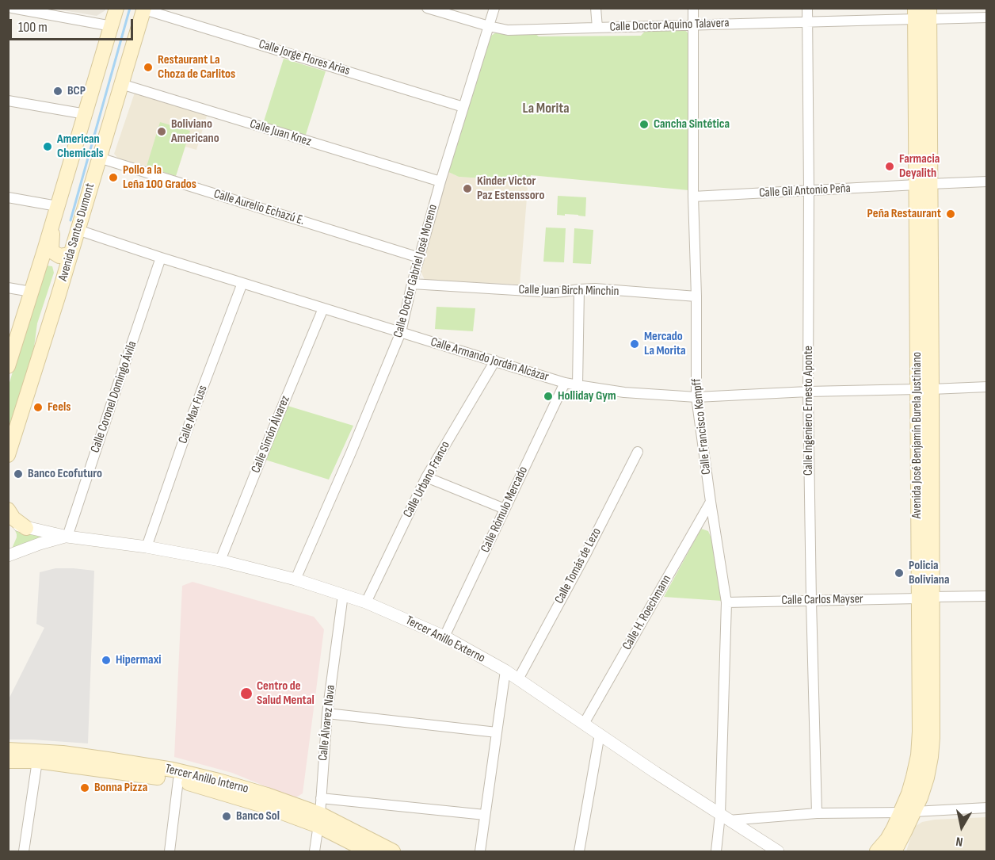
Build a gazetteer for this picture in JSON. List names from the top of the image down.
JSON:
{
  "streets": {
    "main road": ["Avenida Santos Dumont", "Avenida José Benjamín Burela Justiniano", "Tercer Anillo Interno"],
    "street": [
      "Calle Doctor Aquino Talavera",
      "Calle Jorge Flores Arias",
      "Calle Juan Knez",
      "Calle Gil Antonio Peña",
      "Calle Aurelio Echazú E.",
      "Calle Doctor Gabriel José Moreno",
      "Calle Juan Birch Minchin",
      "Calle Armando Jordán Alcázar",
      "Calle Coronel Domingo Ávila",
      "Calle Ingeniero Ernesto Aponte",
      "Calle Max Fuss",
      "Calle Francisco Kempff",
      "Calle Simón Álvarez",
      "Calle Urbano Franco",
      "Calle Rómulo Mercado",
      "Calle Tomás de Lezo",
      "Calle Carlos Mayser",
      "Calle H. Roechmann",
      "Tercer Anillo Externo",
      "Calle Álvarez Nava"
    ]
  },
  "crossings": [
    ["Calle Doctor Aquino Talavera", "Calle Doctor Gabriel José Moreno"],
    ["Calle Doctor Aquino Talavera", "Calle Ingeniero Ernesto Aponte"],
    ["Calle Doctor Aquino Talavera", "Calle Francisco Kempff"],
    ["Calle Doctor Aquino Talavera", "Avenida José Benjamín Burela Justiniano"],
    ["Calle Jorge Flores Arias", "Avenida Santos Dumont"],
    ["Calle Jorge Flores Arias", "Calle Doctor Gabriel José Moreno"],
    ["Calle Juan Knez", "Avenida Santos Dumont"],
    ["Calle Juan Knez", "Calle Doctor Gabriel José Moreno"],
    ["Calle Gil Antonio Peña", "Calle Ingeniero Ernesto Aponte"],
    ["Calle Gil Antonio Peña", "Calle Francisco Kempff"],
    ["Calle Gil Antonio Peña", "Avenida José Benjamín Burela Justiniano"],
    ["Calle Aurelio Echazú E.", "Avenida Santos Dumont"],
    ["Calle Aurelio Echazú E.", "Calle Doctor Gabriel José Moreno"],
    ["Avenida Santos Dumont", "Calle Armando Jordán Alcázar"],
    ["Calle Doctor Gabriel José Moreno", "Calle Juan Birch Minchin"],
    ["Calle Doctor Gabriel José Moreno", "Calle Armando Jordán Alcázar"],
    ["Calle Doctor Gabriel José Moreno", "Tercer Anillo Externo"],
    ["Calle Juan Birch Minchin", "Calle Francisco Kempff"],
    ["Calle Armando Jordán Alcázar", "Calle Coronel Domingo Ávila"],
    ["Calle Armando Jordán Alcázar", "Calle Ingeniero Ernesto Aponte"],
    ["Calle Armando Jordán Alcázar", "Calle Max Fuss"],
    ["Calle Armando Jordán Alcázar", "Calle Francisco Kempff"],
    ["Calle Armando Jordán Alcázar", "Calle Simón Álvarez"],
    ["Calle Armando Jordán Alcázar", "Avenida José Benjamín Burela Justiniano"],
    ["Calle Armando Jordán Alcázar", "Calle Urbano Franco"],
    ["Calle Armando Jordán Alcázar", "Calle Rómulo Mercado"],
    ["Calle Coronel Domingo Ávila", "Tercer Anillo Externo"],
    ["Calle Ingeniero Ernesto Aponte", "Calle Carlos Mayser"],
    ["Calle Max Fuss", "Tercer Anillo Externo"],
    ["Calle Francisco Kempff", "Calle Carlos Mayser"],
    ["Calle Francisco Kempff", "Calle H. Roechmann"],
    ["Calle Francisco Kempff", "Tercer Anillo Externo"],
    ["Calle Simón Álvarez", "Tercer Anillo Externo"],
    ["Avenida José Benjamín Burela Justiniano", "Calle Carlos Mayser"],
    ["Calle Urbano Franco", "Tercer Anillo Externo"],
    ["Calle Rómulo Mercado", "Tercer Anillo Externo"],
    ["Calle Tomás de Lezo", "Tercer Anillo Externo"],
    ["Calle H. Roechmann", "Tercer Anillo Externo"],
    ["Tercer Anillo Externo", "Calle Álvarez Nava"],
    ["Calle Álvarez Nava", "Tercer Anillo Interno"]
  ],
  "districts": ["La Morita"],
  "places": [
    "Restaurant La Choza de Carlitos",
    "BCP",
    "Cancha Sintética",
    "Boliviano Americano",
    "American Chemicals",
    "Farmacia Deyalith",
    "Pollo a la Leña 100 Grados",
    "Kinder Victor Paz Estenssoro",
    "Peña Restaurant",
    "Mercado La Morita",
    "Holliday Gym",
    "Feels",
    "Banco Ecofuturo",
    "Policia Boliviana",
    "Hipermaxi",
    "Centro de Salud Mental",
    "Bonna Pizza",
    "Banco Sol"
  ],
  "scale_bar": "100 m",
  "north": "bottom"
}
